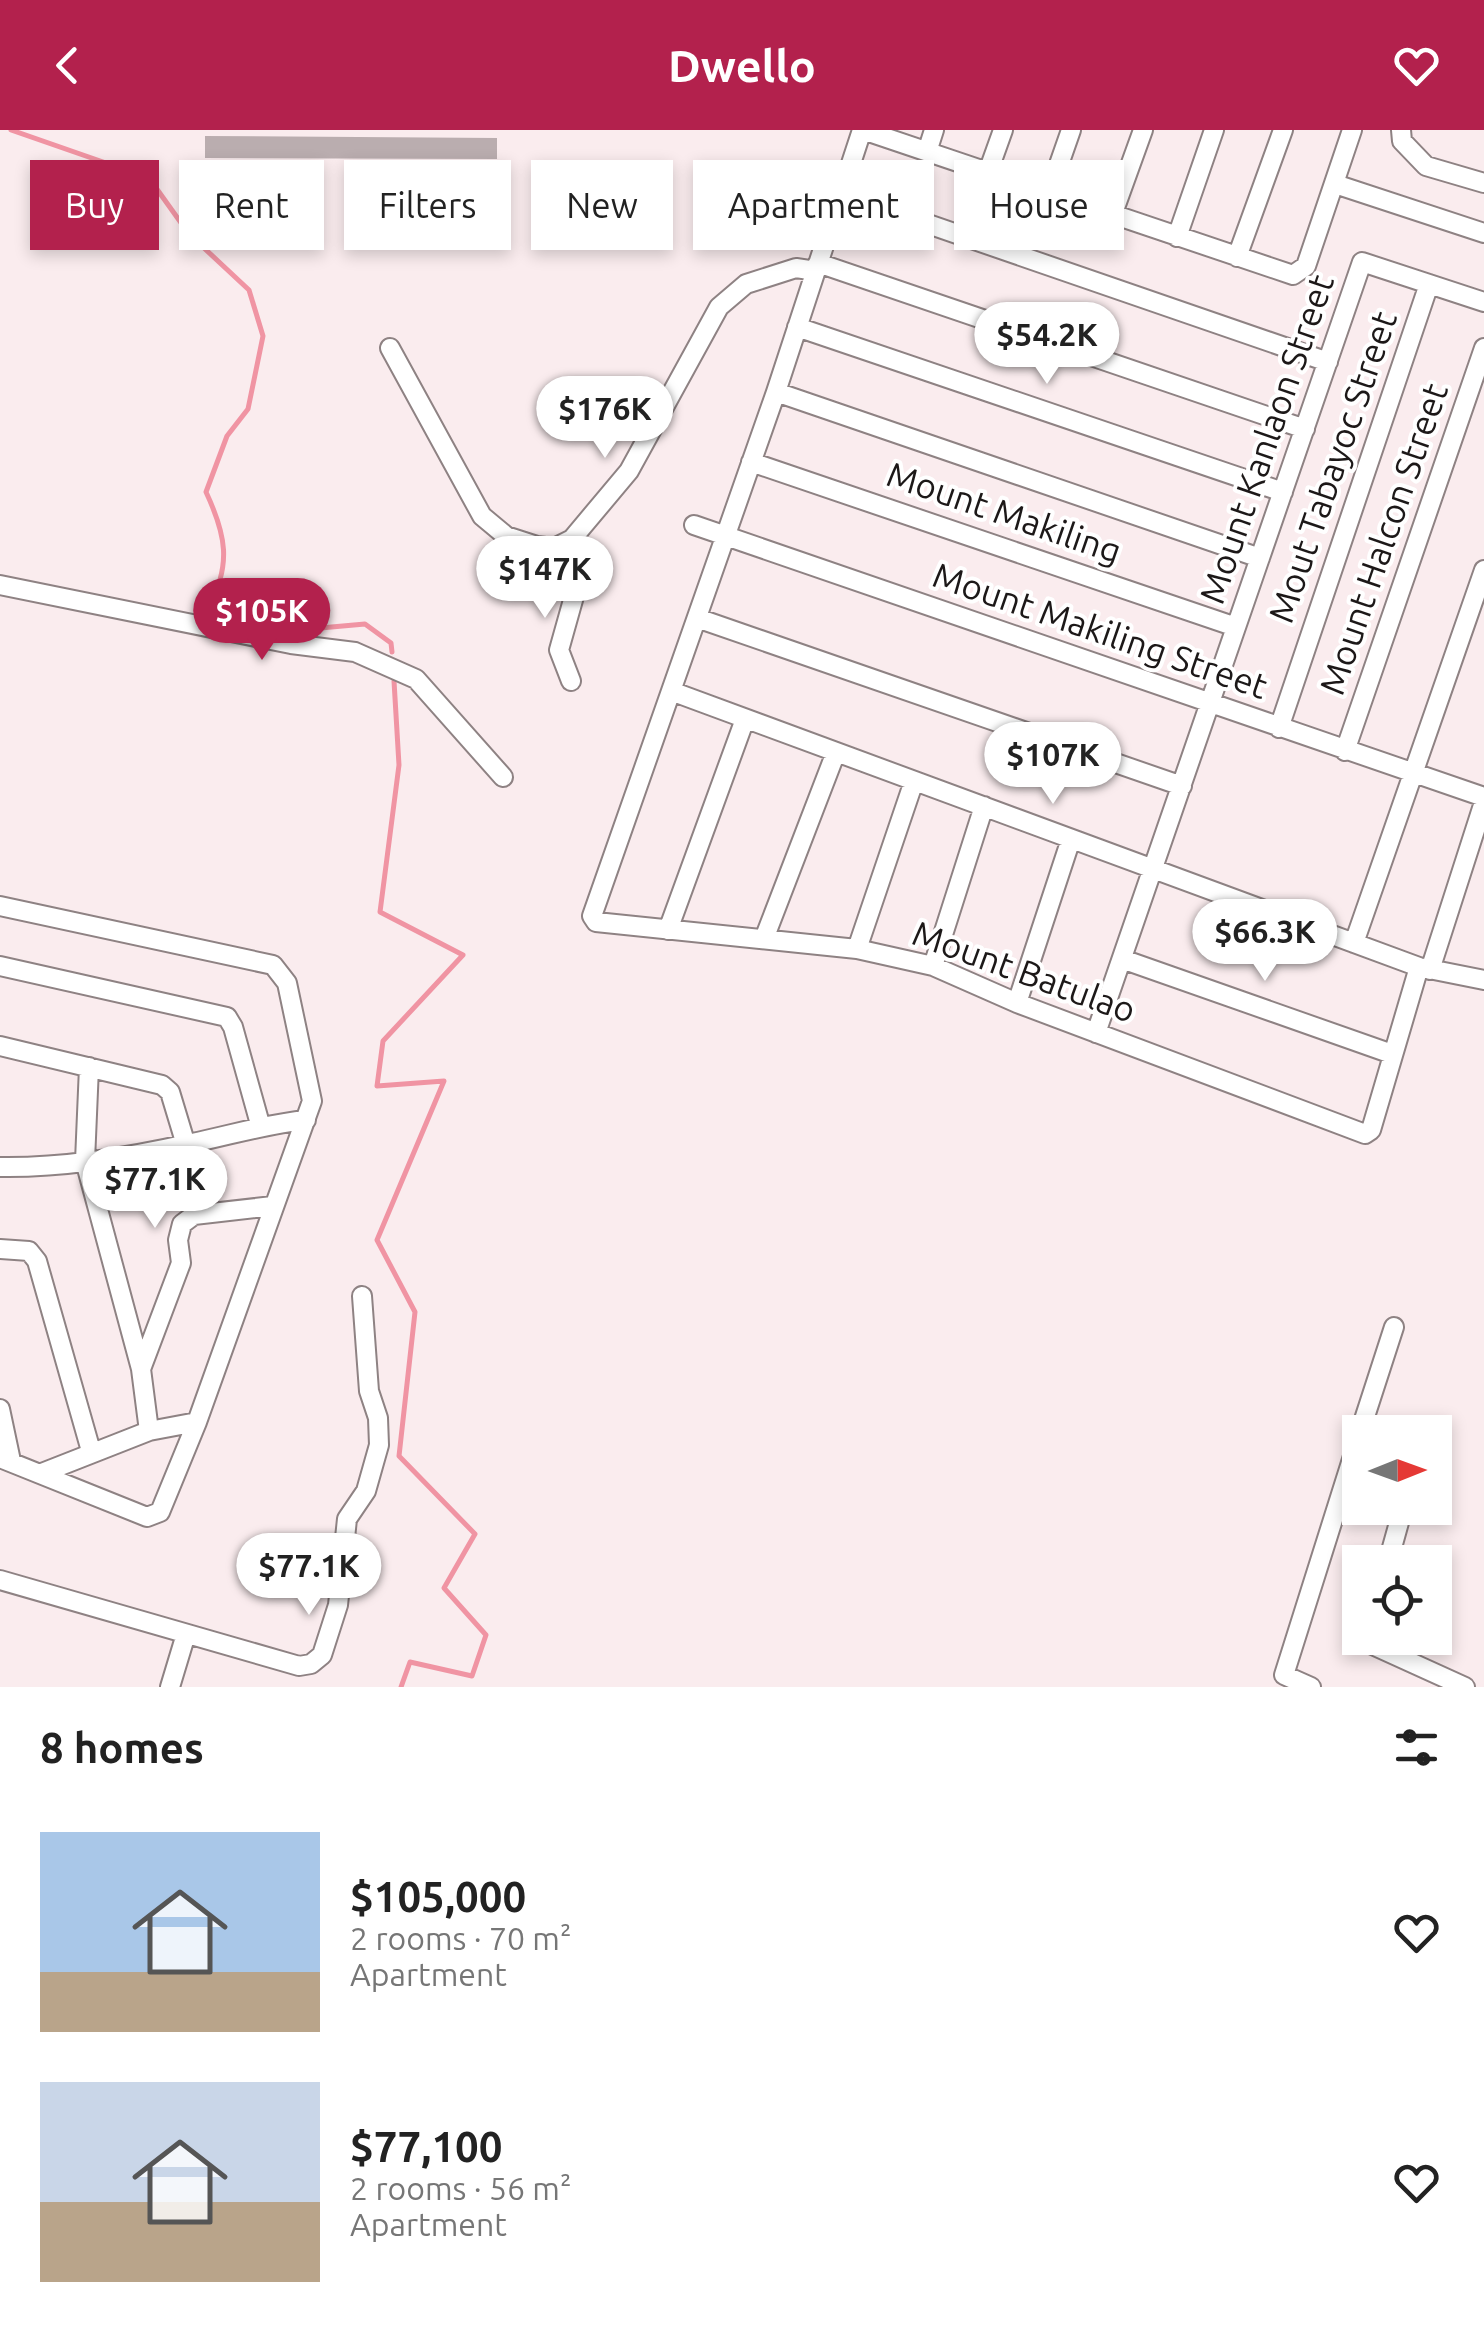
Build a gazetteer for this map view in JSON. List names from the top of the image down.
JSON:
{
  "streets": {
    "street": [
      "Mount Kanlaon Street",
      "Mout Tabayoc Street",
      "Mount Makiling",
      "Mount Halcon Street",
      "Mount Makiling Street",
      "Mount Batulao"
    ]
  },
  "crossings": [
    ["Mount Kanlaon Street", "Mout Tabayoc Street"],
    ["Mount Kanlaon Street", "Mount Makiling"],
    ["Mount Kanlaon Street", "Mount Makiling Street"],
    ["Mount Kanlaon Street", "Mount Batulao"],
    ["Mout Tabayoc Street", "Mount Makiling Street"],
    ["Mount Halcon Street", "Mount Makiling Street"]
  ],
  "north": "right",
  "page": {
    "header": "Dwello",
    "chip": [
      "Buy",
      "Rent",
      "Filters",
      "New",
      "Apartment",
      "House"
    ],
    "price": [
      "$54.2K",
      "$176K",
      "$147K",
      "$105K",
      "$107K",
      "$66.3K",
      "$77.1K",
      "$77.1K"
    ],
    "heading": "8 homes",
    "list": [
      {
        "name": "$105,000",
        "note": "2 rooms · 70 m² · Apartment"
      },
      {
        "name": "$77,100",
        "note": "2 rooms · 56 m² · Apartment"
      }
    ]
  }
}
